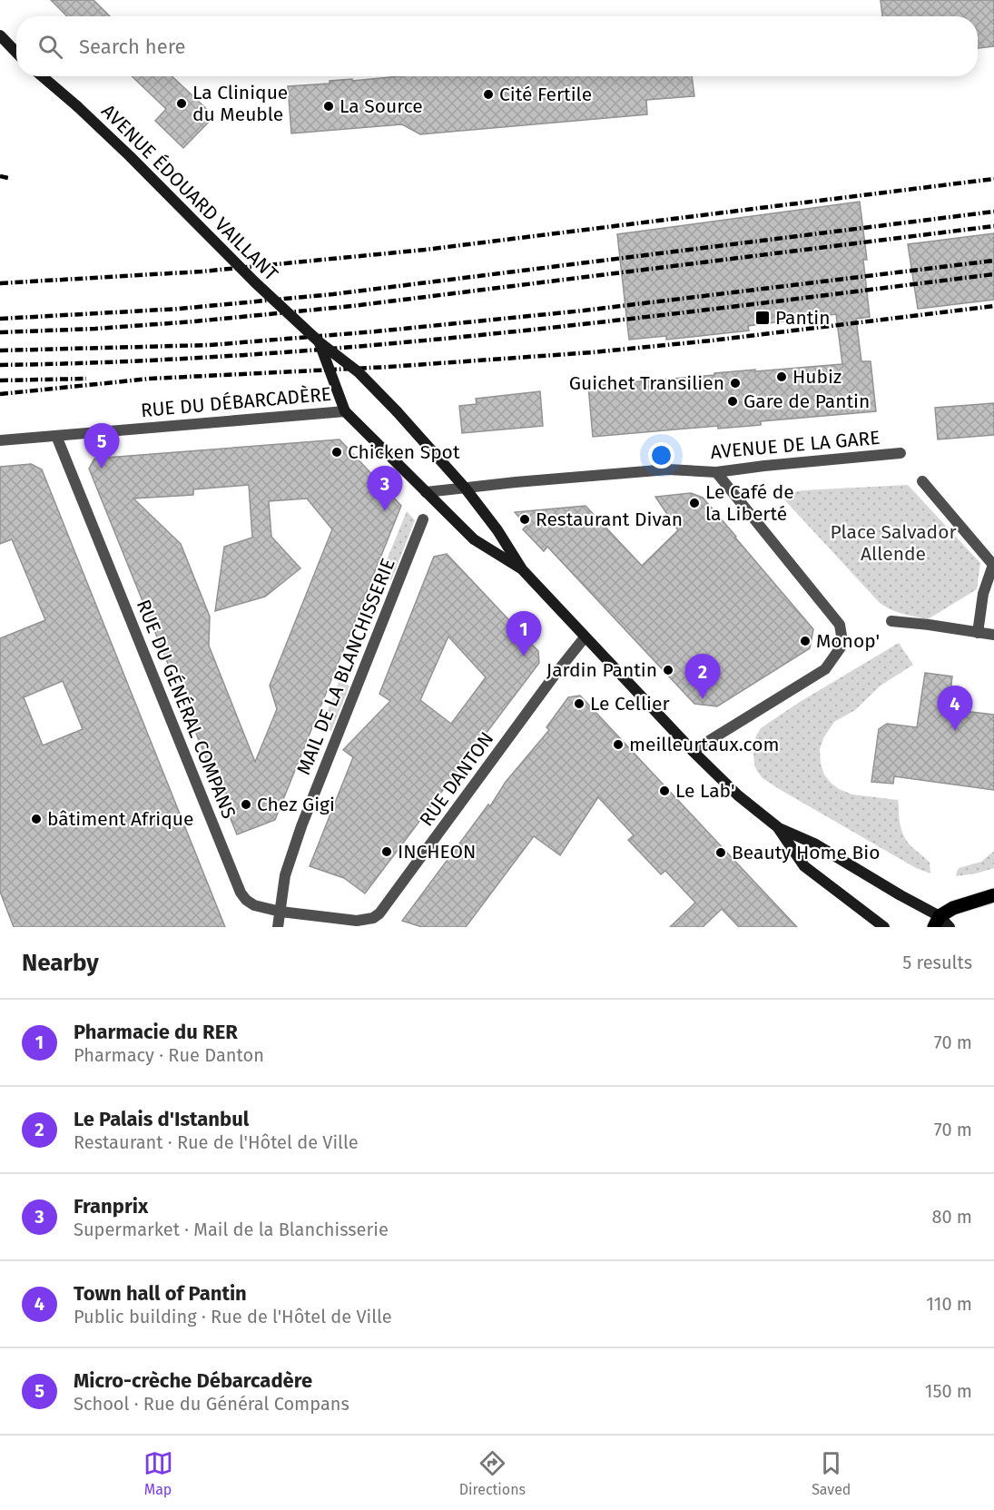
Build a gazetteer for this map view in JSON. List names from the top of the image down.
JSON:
{
  "streets": {
    "main road": ["AVENUE ÉDOUARD VAILLANT"],
    "street": [
      "RUE DU DÉBARCADÈRE",
      "AVENUE DE LA GARE",
      "MAIL DE LA BLANCHISSERIE",
      "RUE DU GÉNÉRAL COMPANS",
      "RUE DANTON"
    ]
  },
  "crossings": [
    ["AVENUE ÉDOUARD VAILLANT", "RUE DU DÉBARCADÈRE"],
    ["AVENUE ÉDOUARD VAILLANT", "AVENUE DE LA GARE"],
    ["AVENUE ÉDOUARD VAILLANT", "RUE DANTON"],
    ["RUE DU DÉBARCADÈRE", "RUE DU GÉNÉRAL COMPANS"],
    ["MAIL DE LA BLANCHISSERIE", "RUE DU GÉNÉRAL COMPANS"],
    ["RUE DU GÉNÉRAL COMPANS", "RUE DANTON"]
  ],
  "parks": ["Place Salvador Allende"],
  "places": {
    "other": [
      "Cité Fertile",
      "La Clinique du Meuble",
      "La Source",
      "Hubiz",
      "Guichet Transilien",
      "Gare de Pantin",
      "Chicken Spot",
      "Le Café de la Liberté",
      "Restaurant Divan",
      "Monop'",
      "Jardin Pantin",
      "Le Cellier",
      "meilleurtaux.com",
      "Le Lab'",
      "Chez Gigi",
      "bâtiment Afrique",
      "INCHEON",
      "Beauty Home Bio"
    ],
    "transit": ["Pantin"]
  },
  "page": {
    "search": "Search here",
    "pins": [
      "5",
      "3",
      "1",
      "2",
      "4"
    ],
    "heading": ["Nearby", "5 results"],
    "list": [
      {
        "mark": "1",
        "name": "Pharmacie du RER",
        "note": "Pharmacy · Rue Danton",
        "value": "70 m"
      },
      {
        "mark": "2",
        "name": "Le Palais d'Istanbul",
        "note": "Restaurant · Rue de l'Hôtel de Ville",
        "value": "70 m"
      },
      {
        "mark": "3",
        "name": "Franprix",
        "note": "Supermarket · Mail de la Blanchisserie",
        "value": "80 m"
      },
      {
        "mark": "4",
        "name": "Town hall of Pantin",
        "note": "Public building · Rue de l'Hôtel de Ville",
        "value": "110 m"
      },
      {
        "mark": "5",
        "name": "Micro-crèche Débarcadère",
        "note": "School · Rue du Général Compans",
        "value": "150 m"
      }
    ],
    "nav": ["Map", "Directions", "Saved"]
  }
}
